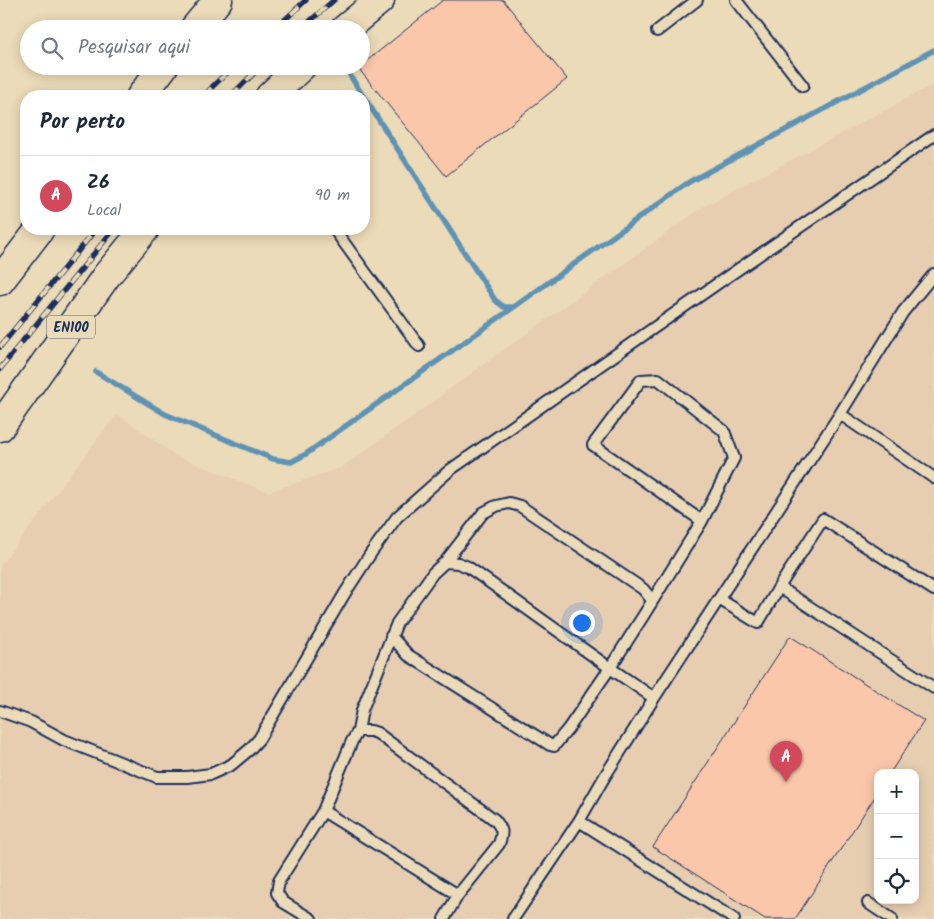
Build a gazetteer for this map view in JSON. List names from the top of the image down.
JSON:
{
  "streets": {
    "main road": ["EN100"]
  },
  "page": {
    "search": "Pesquisar aqui",
    "heading": "Por perto",
    "list": [
      {
        "mark": "A",
        "name": "Z6",
        "note": "Local",
        "value": "90 m"
      }
    ],
    "pins": "A",
    "map_buttons": ["+", "−"]
  }
}
